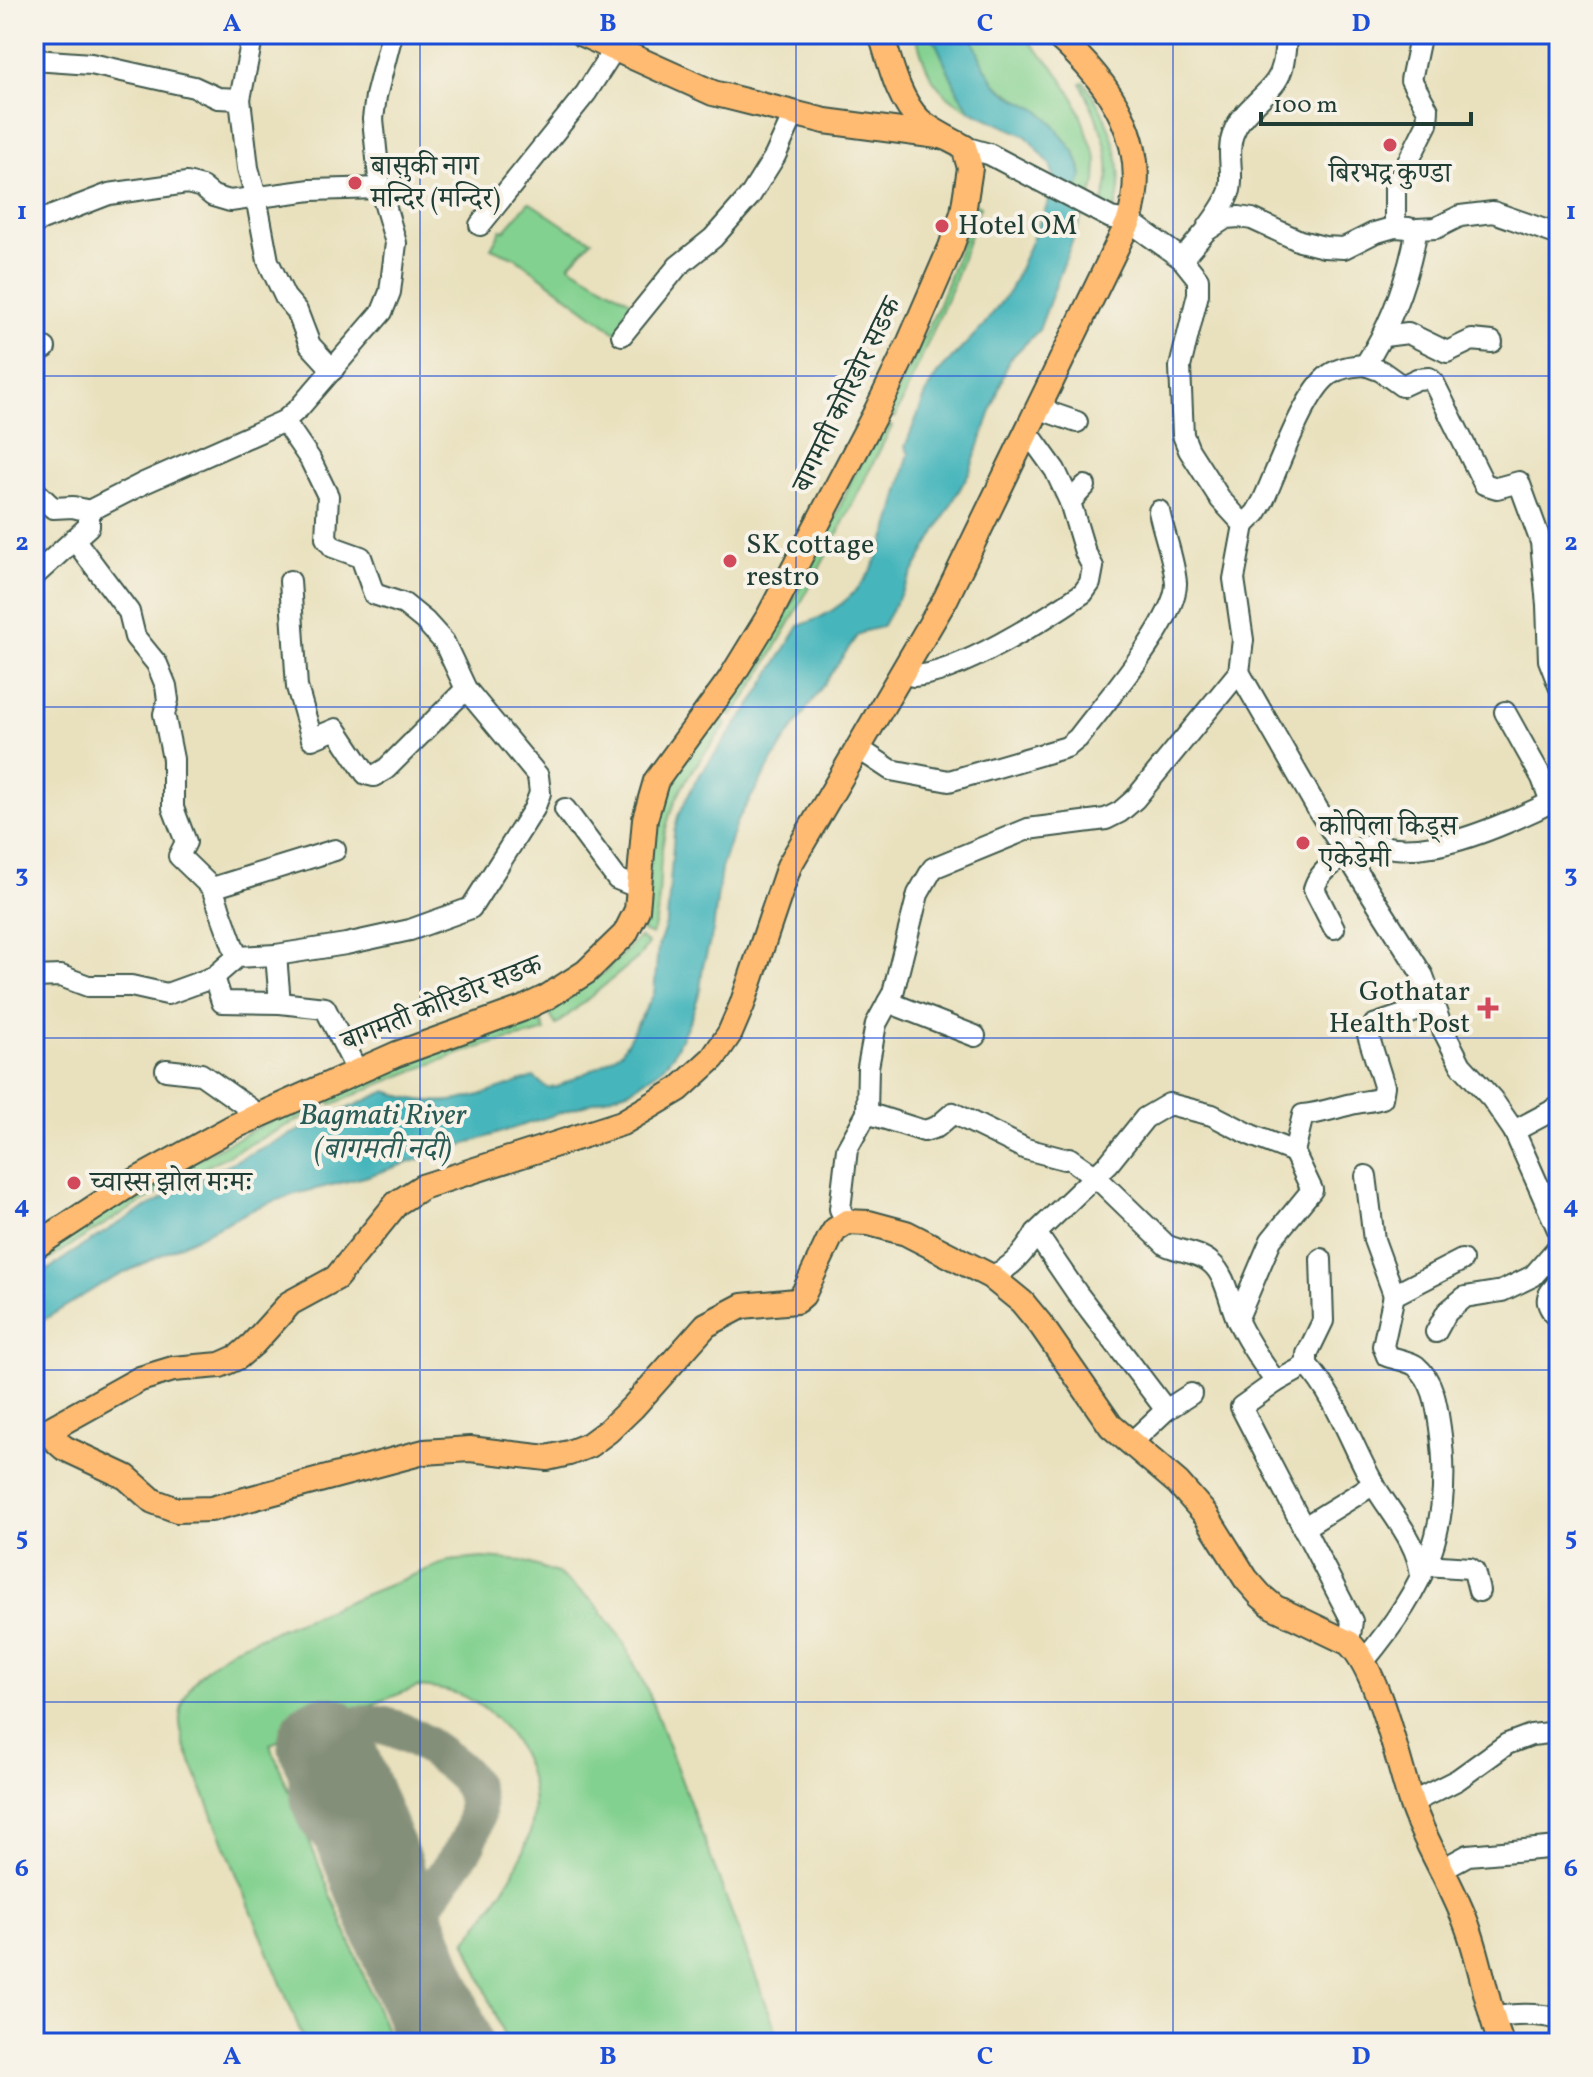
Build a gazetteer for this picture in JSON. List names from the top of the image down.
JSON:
{
  "streets": {
    "main road": ["बागमती कोरिडोर सडक"]
  },
  "water": ["Bagmati River (बागमती नदी)"],
  "places": {
    "other": [
      "बिरभद्र कुण्डा",
      "बासुकी नाग मन्दिर (मन्दिर)",
      "Hotel OM",
      "SK cottage restro",
      "कोपिला किड्स एकेडेमी",
      "च्वास्स झोल मःमः"
    ],
    "health": ["Gothatar Health Post"]
  },
  "scale_bar": "100 m",
  "grid": {
    "columns": [
      "A",
      "B",
      "C",
      "D"
    ],
    "rows": [
      "1",
      "2",
      "3",
      "4",
      "5",
      "6"
    ]
  }
}
